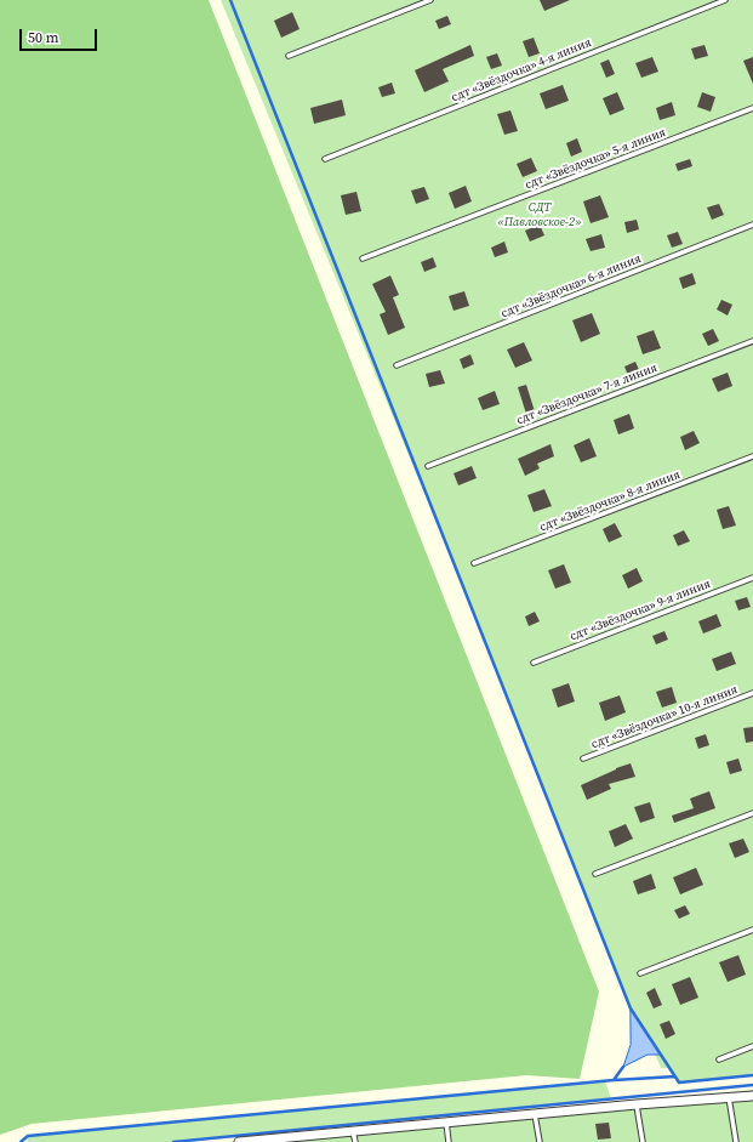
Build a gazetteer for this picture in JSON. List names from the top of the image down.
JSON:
{
  "streets": {
    "lane": [
      "сдт «Звёздочка» 4-я линия",
      "сдт «Звёздочка» 5-я линия",
      "сдт «Звёздочка» 6-я линия",
      "сдт «Звёздочка» 7-я линия",
      "сдт «Звёздочка» 8-я линия",
      "сдт «Звёздочка» 9-я линия",
      "сдт «Звёздочка» 10-я линия"
    ]
  },
  "parks": ["СДТ «Павловское-2»"],
  "scale_bar": "50 m"
}
